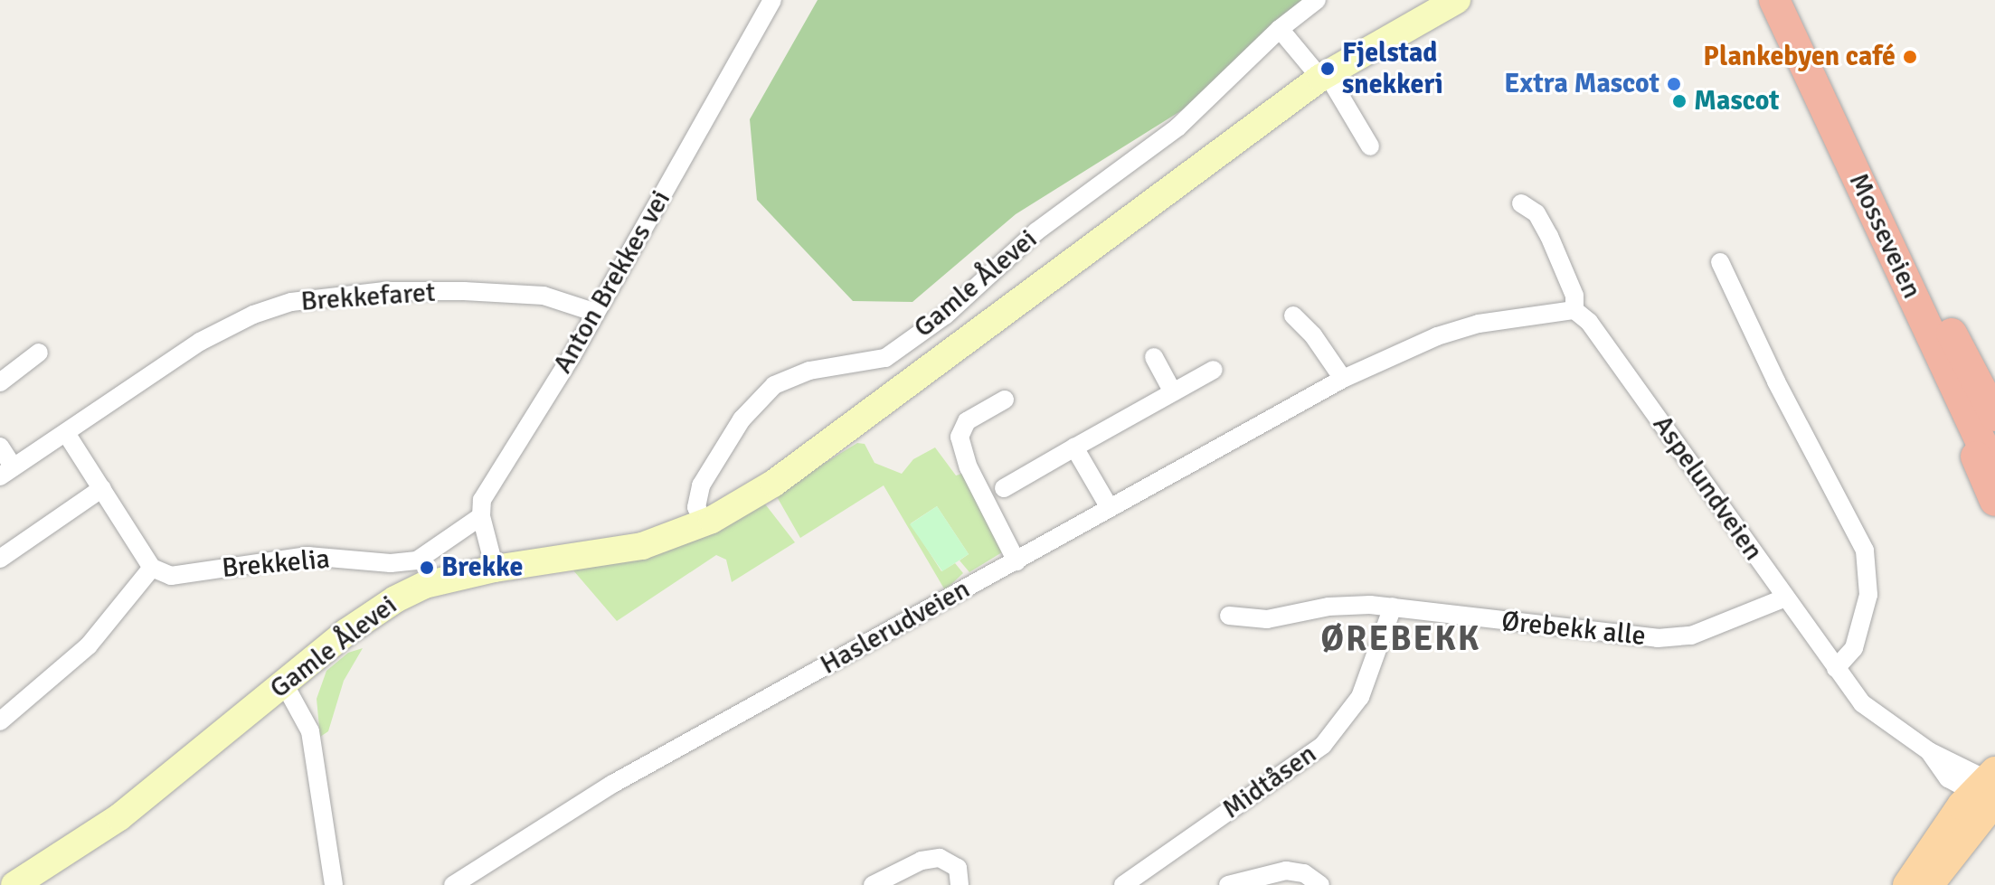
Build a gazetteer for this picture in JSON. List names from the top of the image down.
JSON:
{
  "streets": {
    "highway": ["Mosseveien"],
    "main road": ["Gamle Ålevei"],
    "street": [
      "Anton Brekkes vei",
      "Brekkefaret",
      "Aspelundveien",
      "Brekkelia",
      "Haslerudveien",
      "Ørebekk alle",
      "Midtåsen"
    ]
  },
  "crossings": [
    ["Anton Brekkes vei", "Brekkefaret"],
    ["Anton Brekkes vei", "Brekkelia"],
    ["Aspelundveien", "Haslerudveien"],
    ["Aspelundveien", "Ørebekk alle"],
    ["Ørebekk alle", "Midtåsen"]
  ],
  "districts": ["ØREBEKK"],
  "places": [
    "Plankebyen café",
    "Fjelstad snekkeri",
    "Extra Mascot",
    "Mascot",
    "Brekke"
  ]
}
